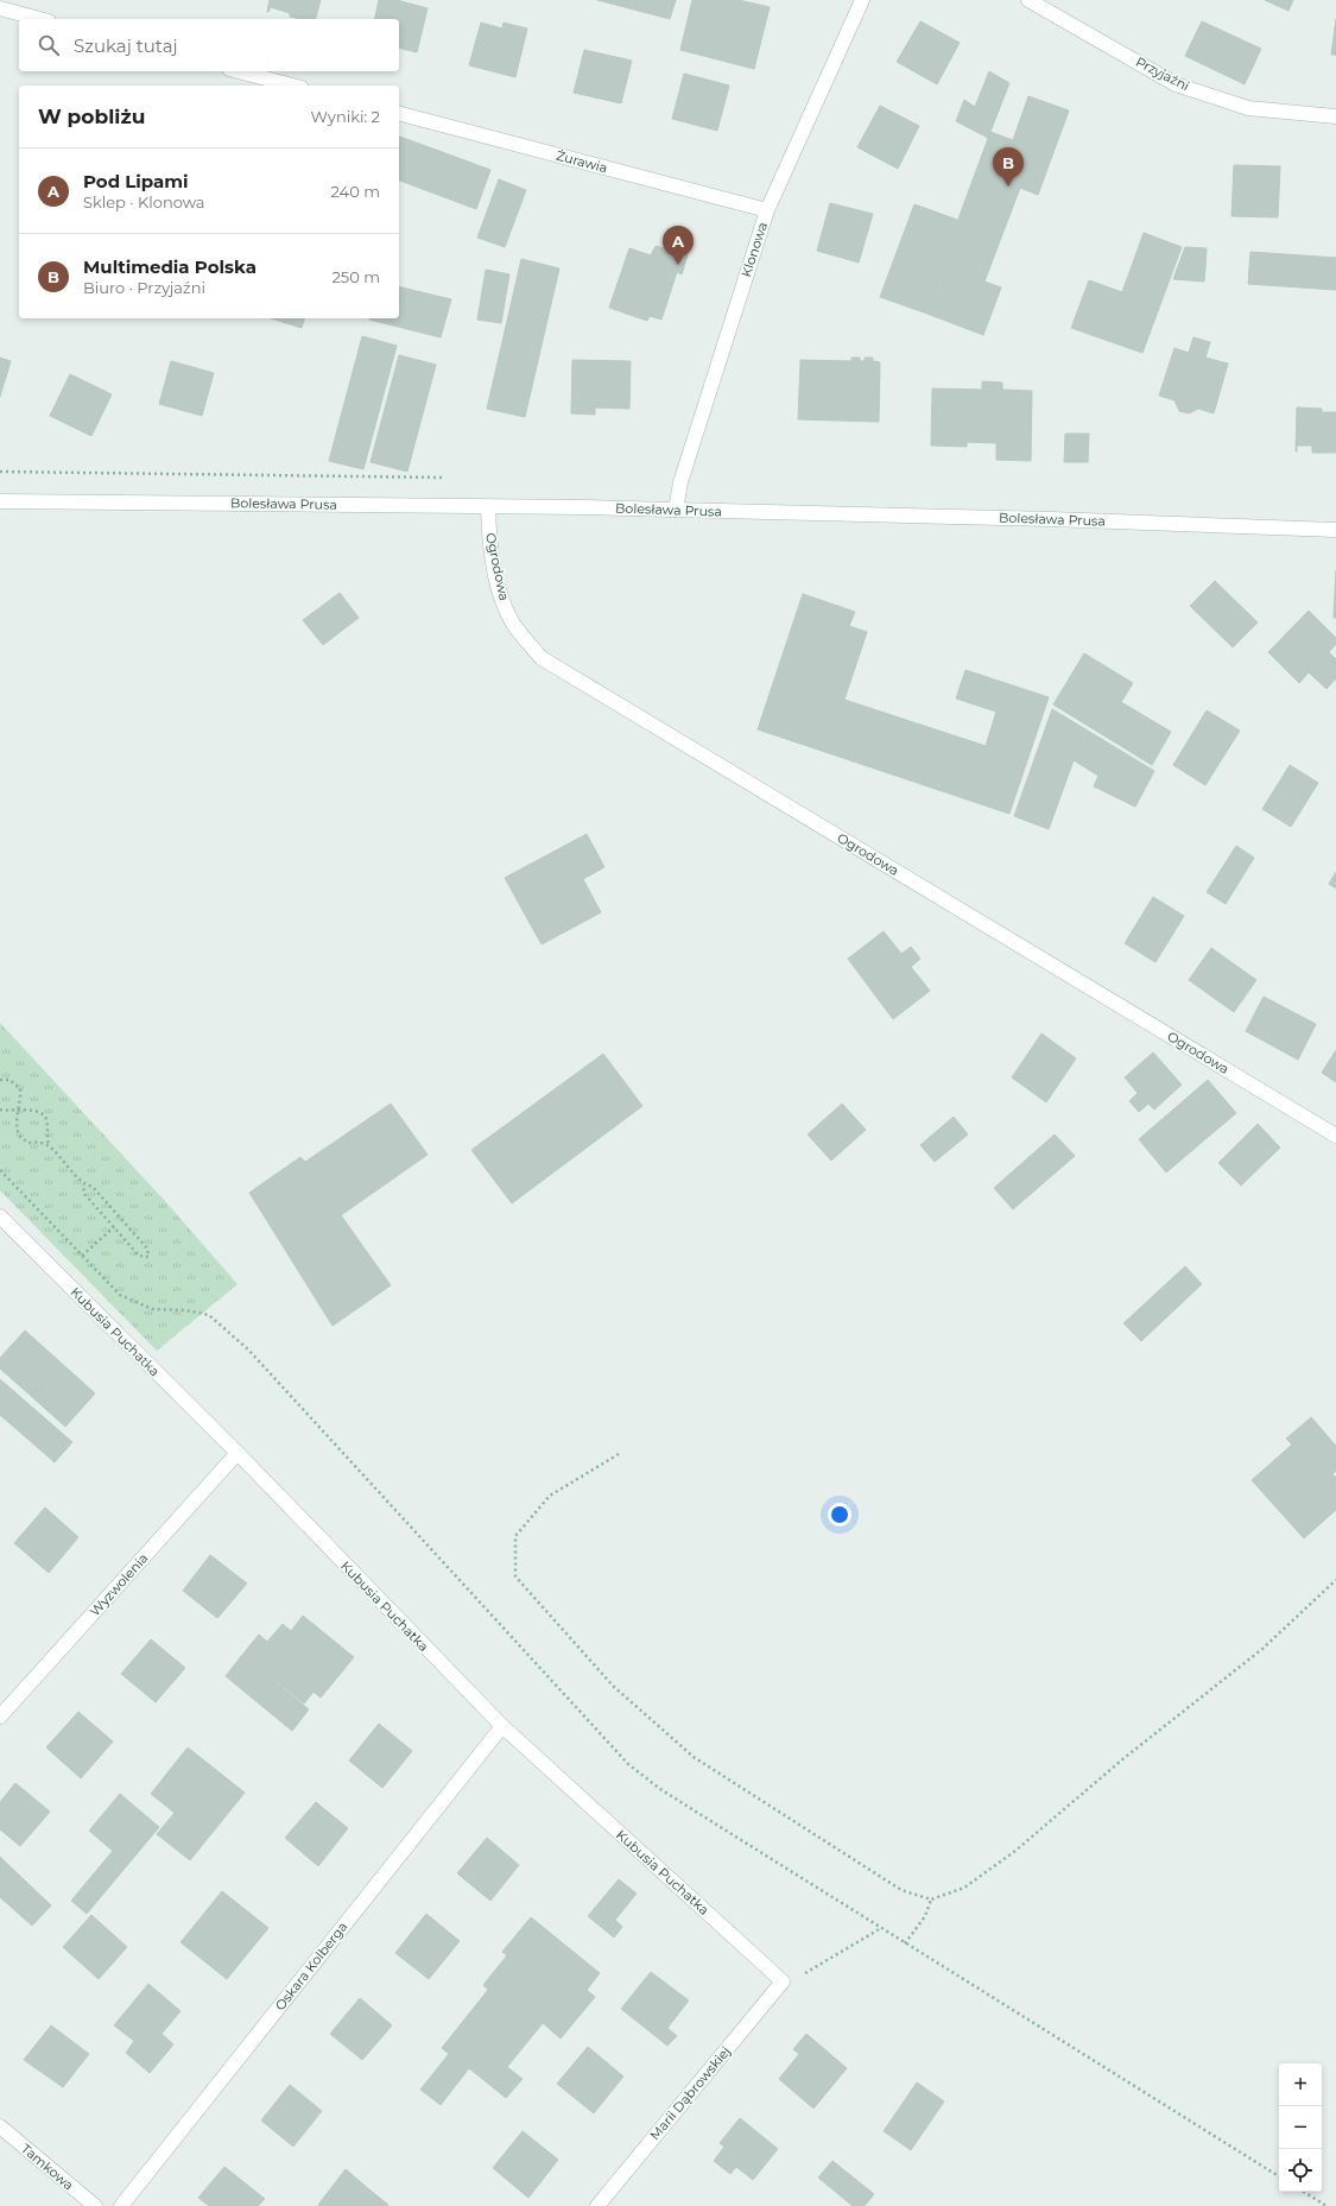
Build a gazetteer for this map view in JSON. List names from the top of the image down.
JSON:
{
  "streets": {
    "street": [
      "Przyjaźni",
      "Żurawia",
      "Klonowa",
      "Bolesława Prusa",
      "Ogrodowa",
      "Kubusia Puchatka",
      "Wyzwolenia",
      "Oskara Kolberga",
      "Marii Dąbrowskiej",
      "Tamkowa"
    ]
  },
  "crossings": [
    ["Żurawia", "Klonowa"],
    ["Klonowa", "Bolesława Prusa"],
    ["Bolesława Prusa", "Ogrodowa"],
    ["Kubusia Puchatka", "Wyzwolenia"],
    ["Kubusia Puchatka", "Oskara Kolberga"],
    ["Kubusia Puchatka", "Marii Dąbrowskiej"]
  ],
  "page": {
    "search": "Szukaj tutaj",
    "heading": ["W pobliżu", "Wyniki: 2"],
    "pins": ["B", "A"],
    "list": [
      {
        "mark": "A",
        "name": "Pod Lipami",
        "note": "Sklep · Klonowa",
        "value": "240 m"
      },
      {
        "mark": "B",
        "name": "Multimedia Polska",
        "note": "Biuro · Przyjaźni",
        "value": "250 m"
      }
    ],
    "map_buttons": ["+", "−"]
  }
}
